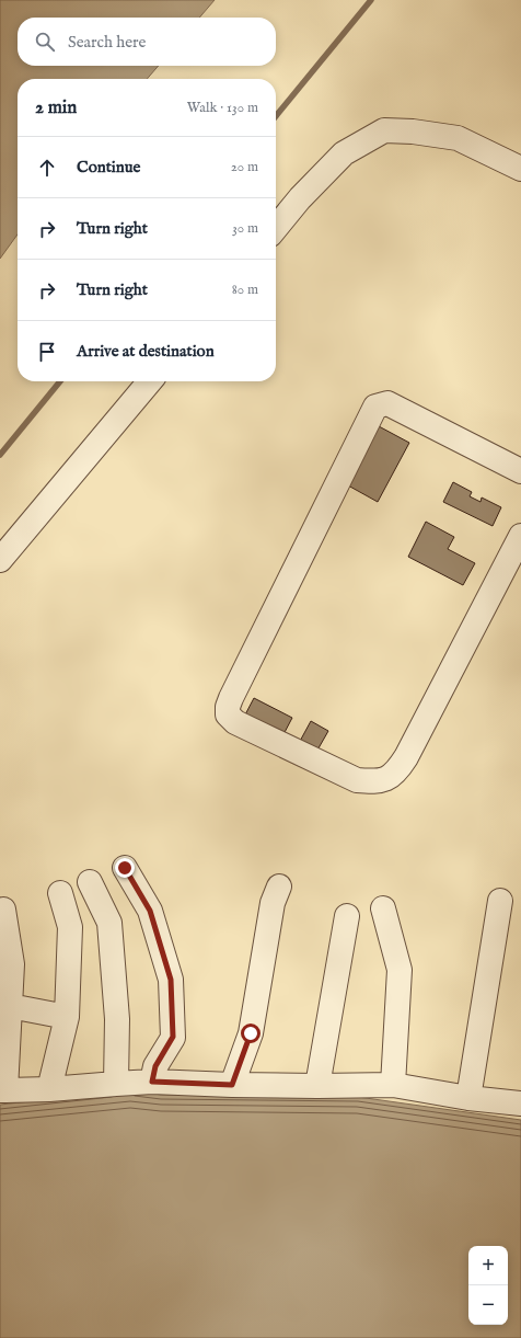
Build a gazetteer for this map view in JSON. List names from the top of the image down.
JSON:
{
  "page": {
    "search": "Search here",
    "heading": ["2 min", "Walk · 130 m"],
    "list": [
      ["Continue", "20 m"],
      ["Turn right", "30 m"],
      ["Turn right", "80 m"],
      "Arrive at destination"
    ],
    "map_buttons": ["+", "−"]
  }
}
